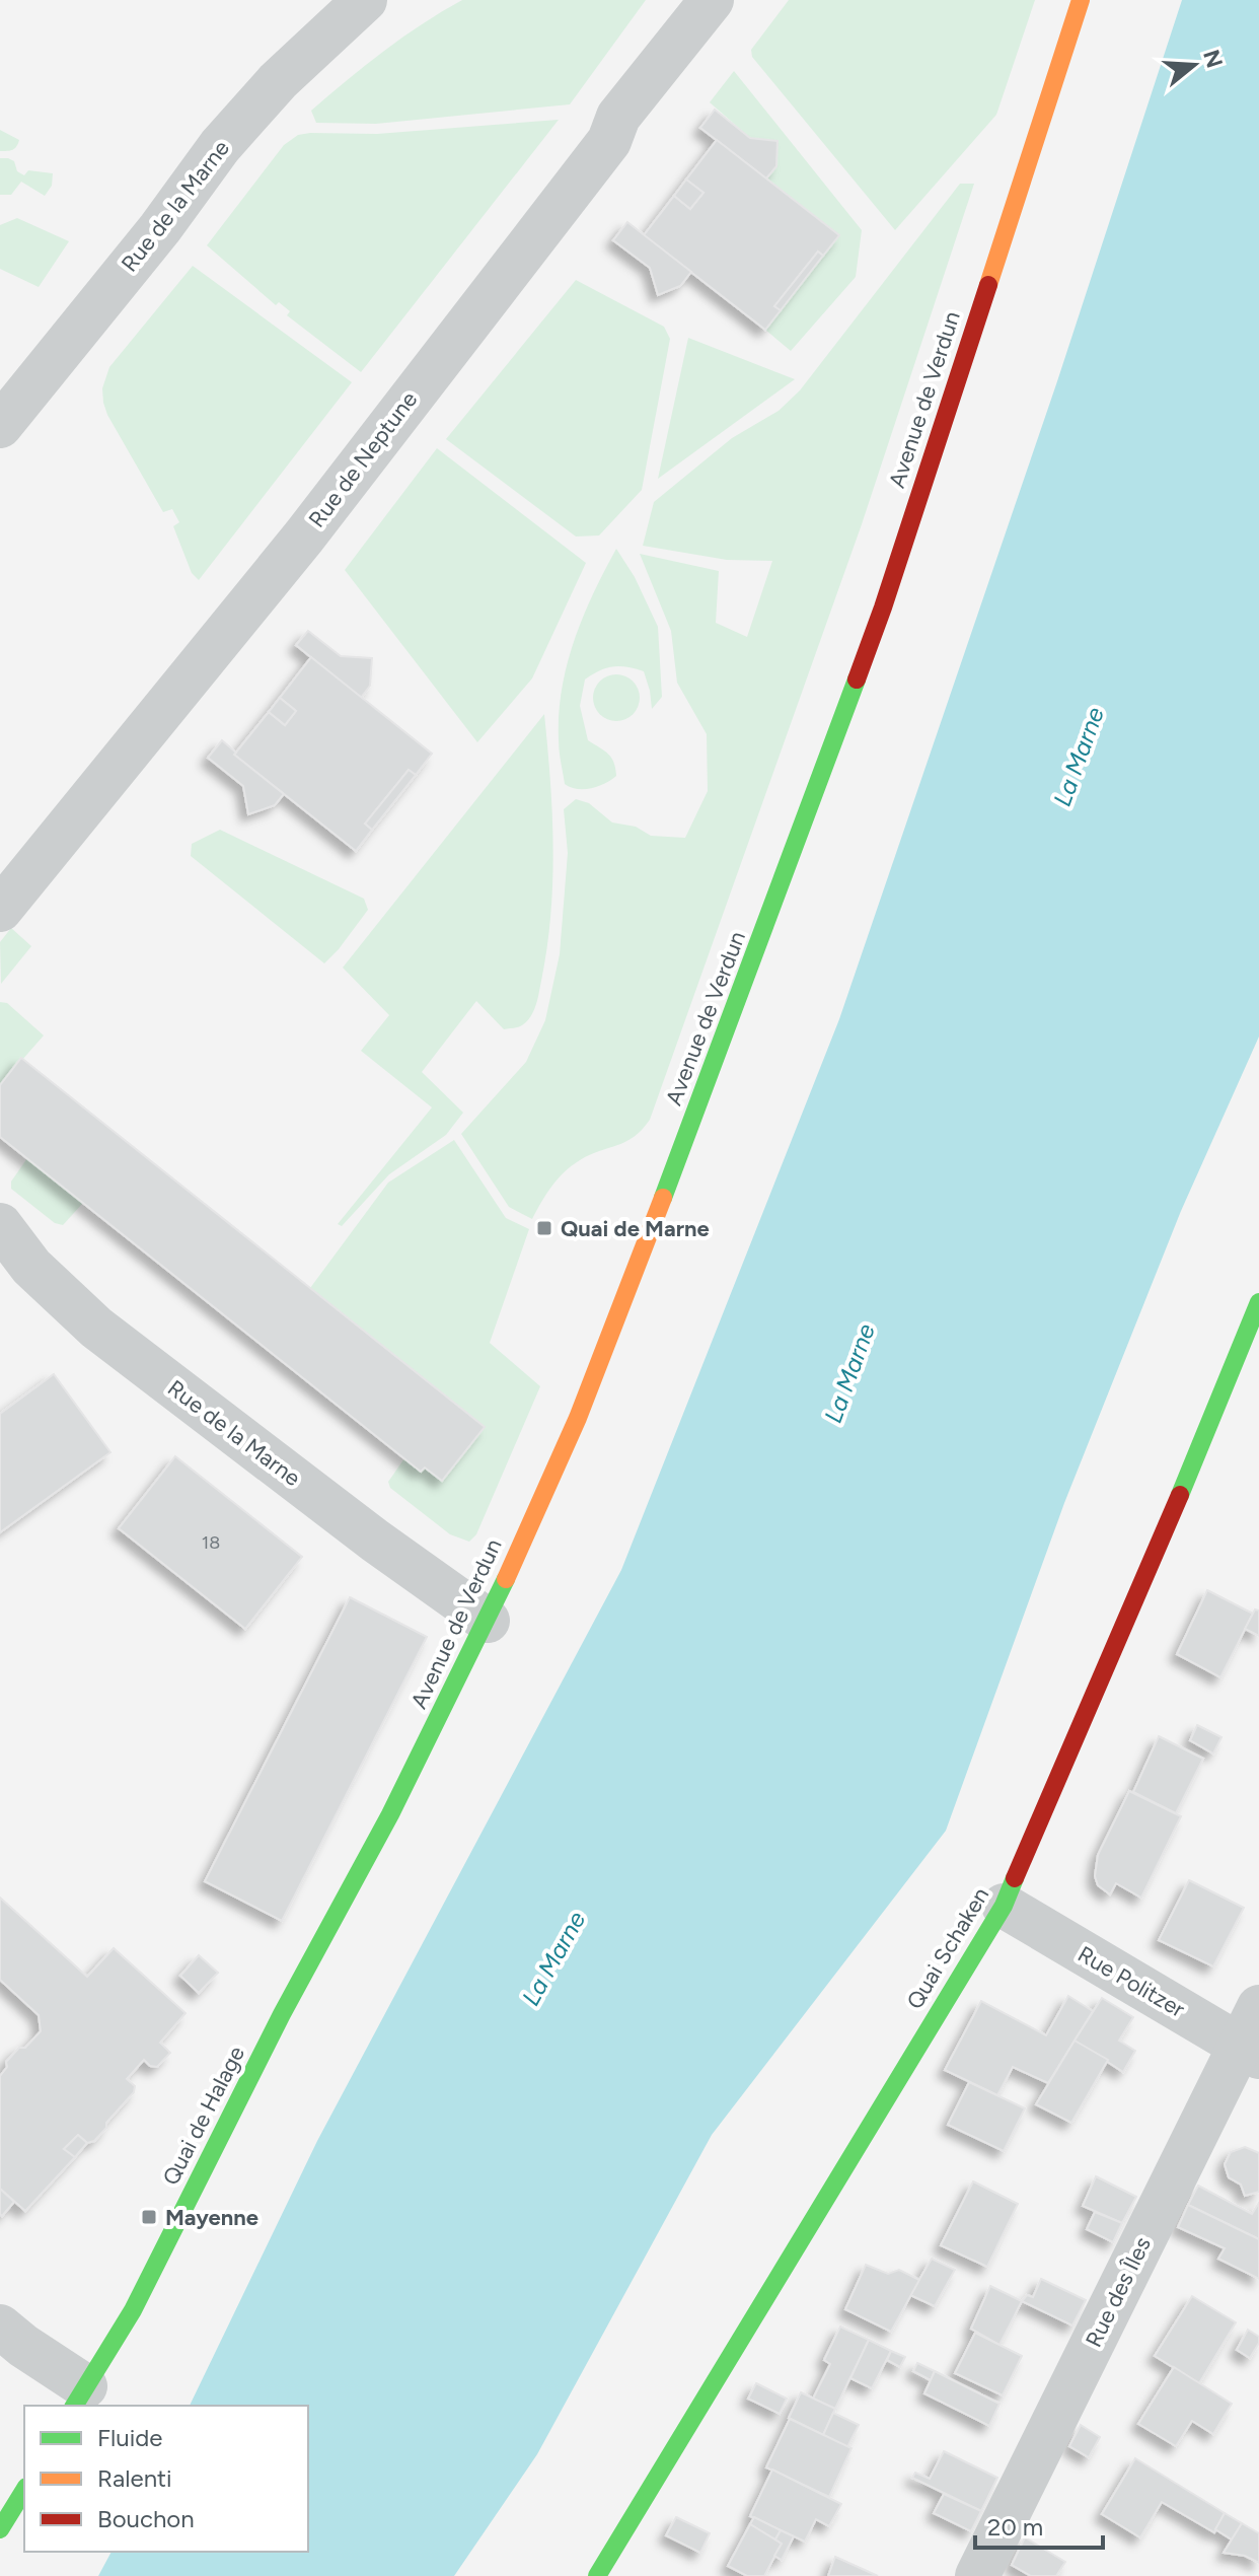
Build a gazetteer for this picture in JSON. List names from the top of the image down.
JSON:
{
  "streets": {
    "street": [
      "Rue de la Marne",
      "Avenue de Verdun",
      "Rue de Neptune",
      "Quai Schaken",
      "Rue Politzer",
      "Quai de Halage",
      "Rue des Îles"
    ]
  },
  "crossings": [
    ["Rue de la Marne", "Avenue de Verdun"],
    ["Avenue de Verdun", "Quai de Halage"],
    ["Quai Schaken", "Rue Politzer"],
    ["Rue Politzer", "Rue des Îles"]
  ],
  "water": ["La Marne"],
  "places": {
    "transit": ["Quai de Marne", "Mayenne"]
  },
  "house_numbers": ["18"],
  "legend": ["Fluide", "Ralenti", "Bouchon"],
  "scale_bar": "20 m",
  "north": "right"
}
